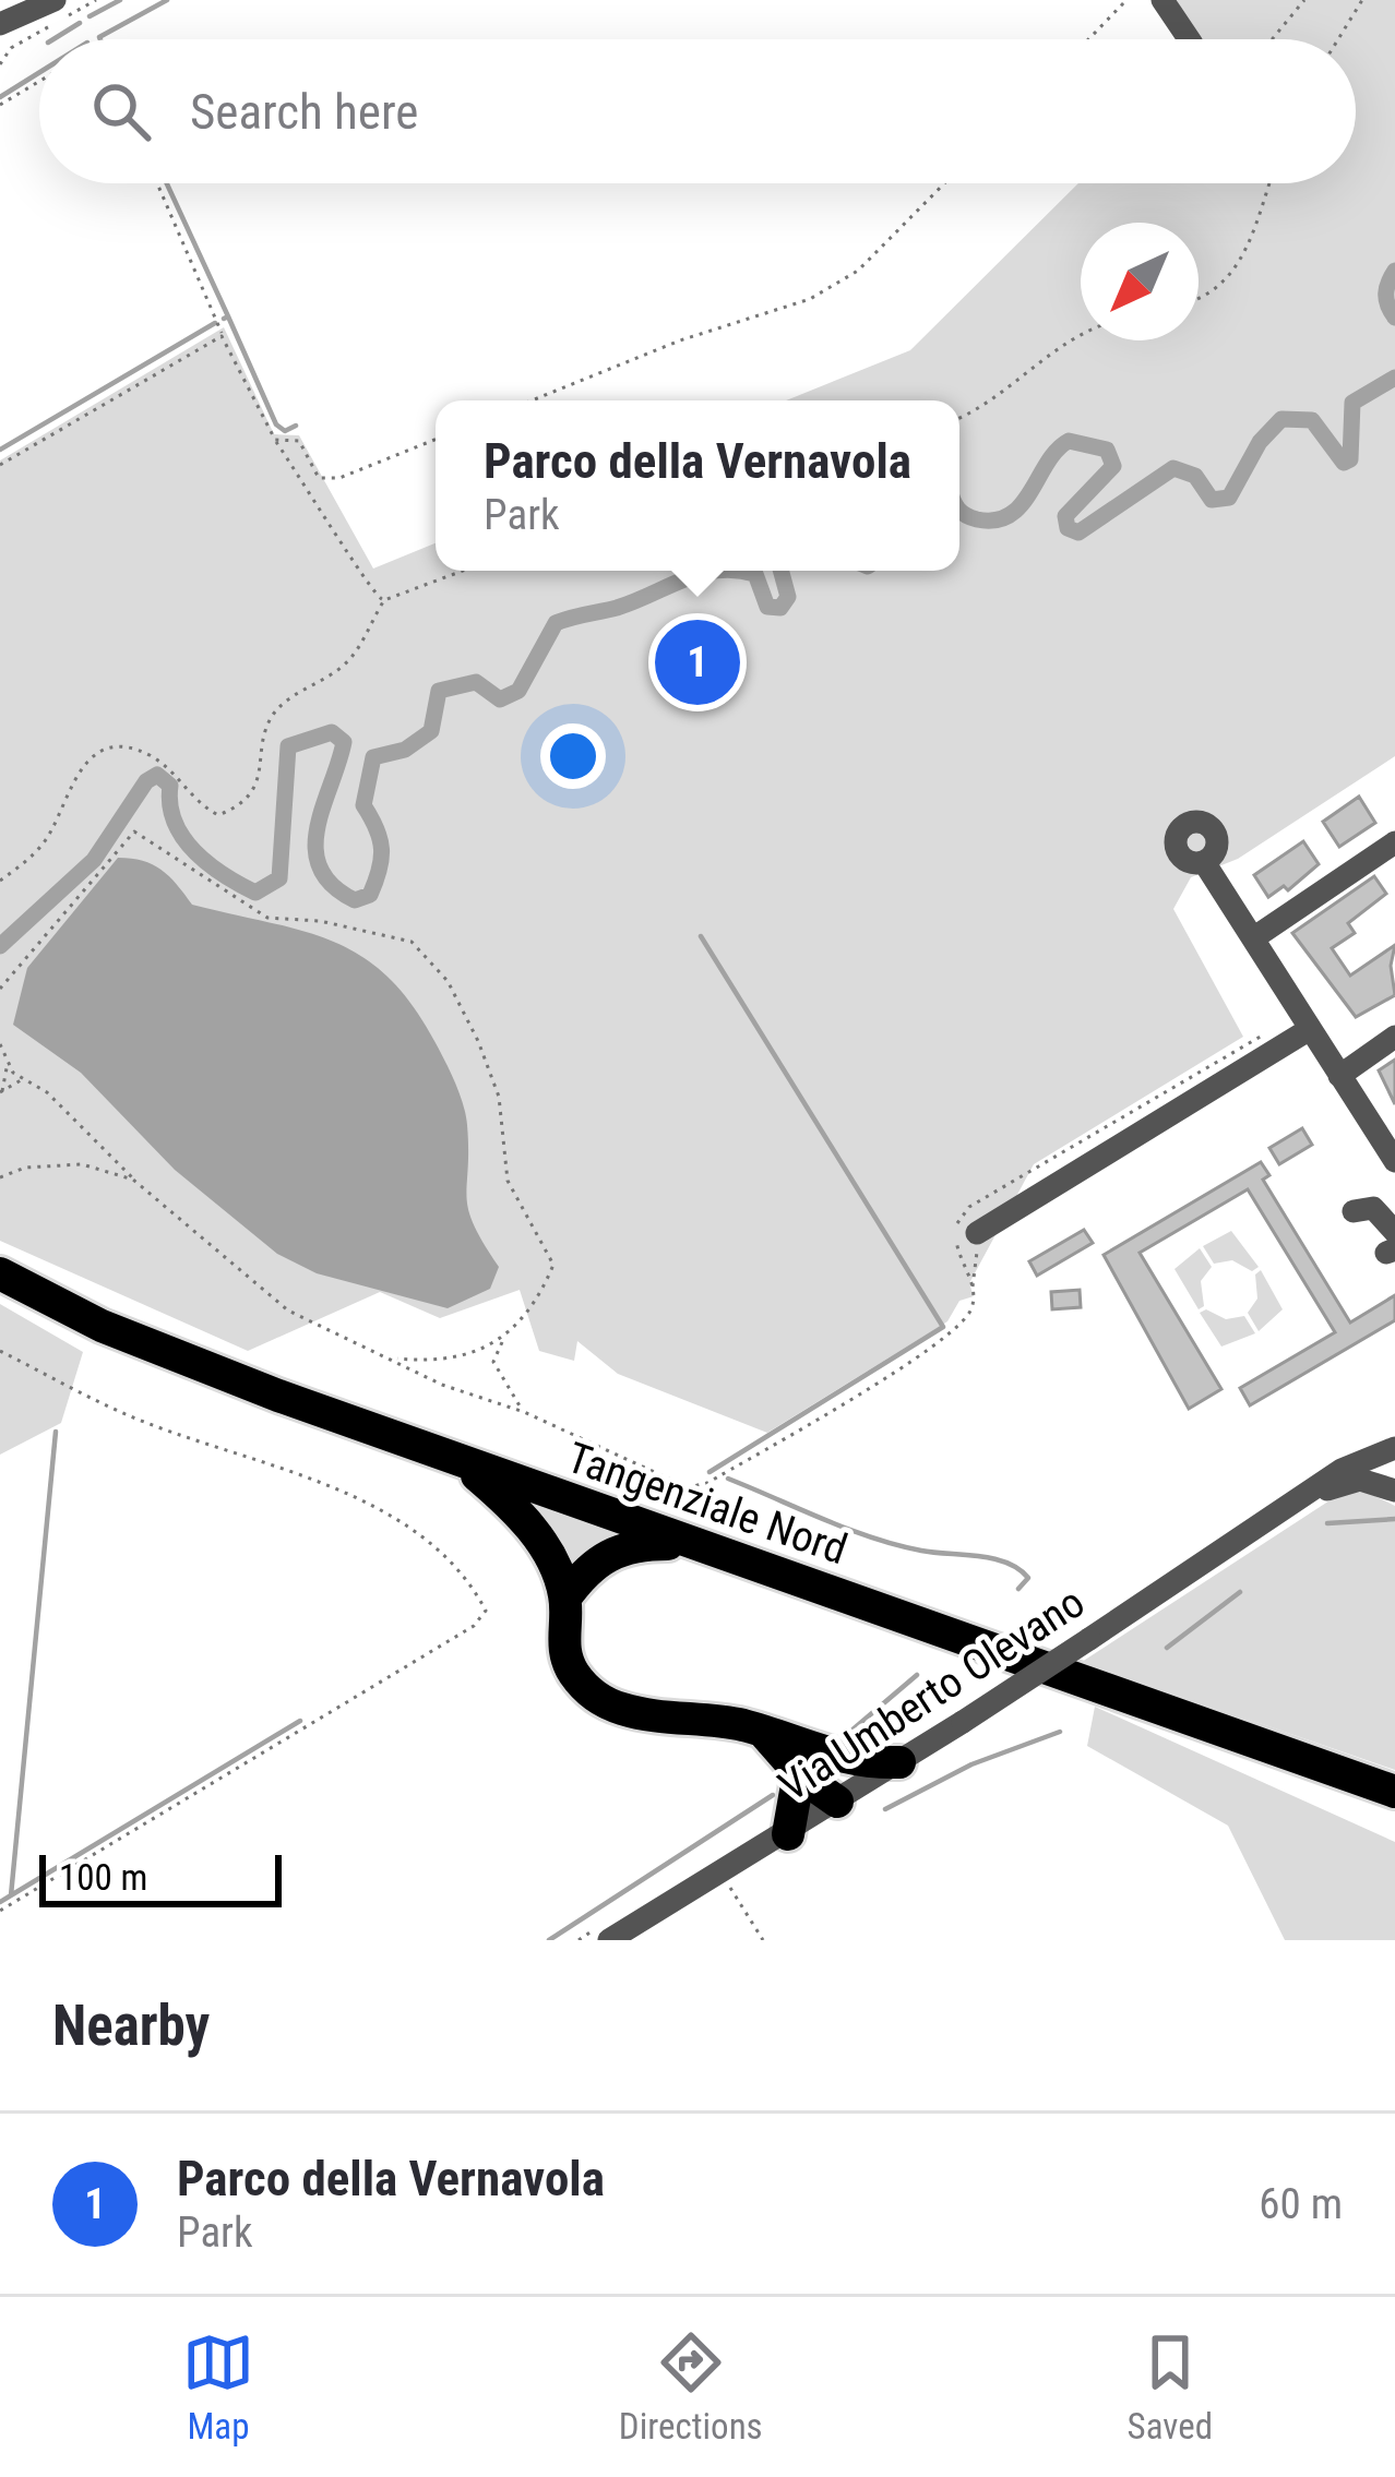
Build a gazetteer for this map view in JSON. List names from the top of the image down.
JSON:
{
  "streets": {
    "highway": ["Tangenziale Nord"],
    "street": ["Via Umberto Olevano"]
  },
  "scale_bar": "100 m",
  "north": "bottom left",
  "page": {
    "search": "Search here",
    "popup": ["Parco della Vernavola", "Park"],
    "pins": "1",
    "scale": "100 m",
    "heading": "Nearby",
    "list": [
      {
        "mark": "1",
        "name": "Parco della Vernavola",
        "note": "Park",
        "value": "60 m"
      }
    ],
    "nav": ["Map", "Directions", "Saved"]
  }
}
